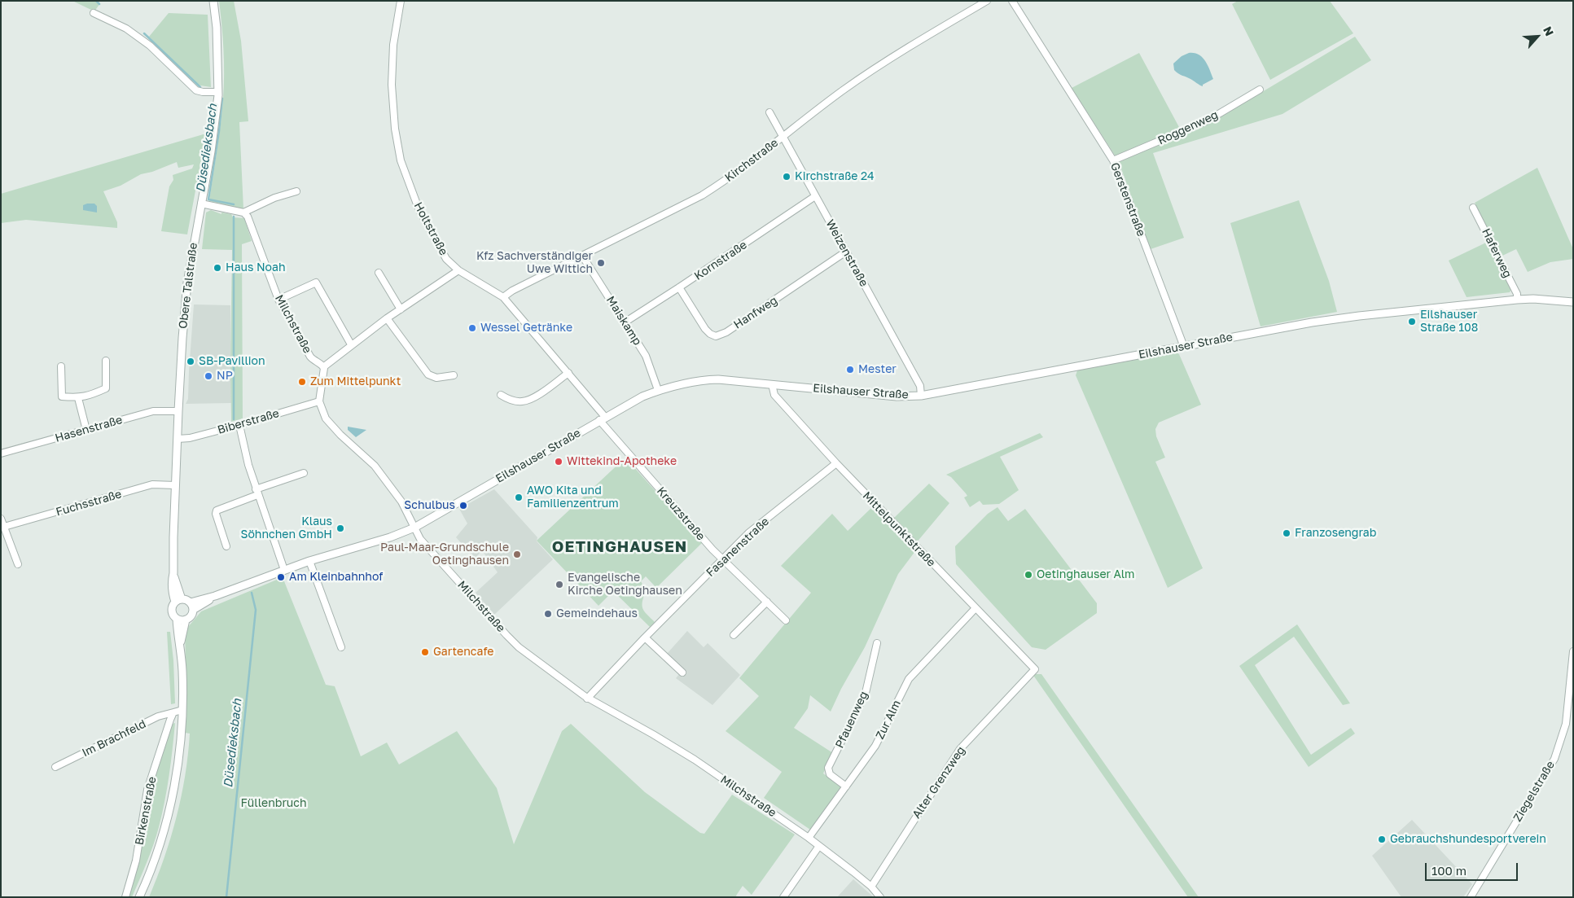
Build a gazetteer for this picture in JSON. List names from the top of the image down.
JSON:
{
  "streets": {
    "street": [
      "Roggenweg",
      "Kirchstraße",
      "Gerstenstraße",
      "Holtstraße",
      "Weizenstraße",
      "Haferweg",
      "Kornstraße",
      "Obere Talstraße",
      "Hanfweg",
      "Maiskamp",
      "Milchstraße",
      "Eilshauser Straße",
      "Biberstraße",
      "Hasenstraße",
      "Fuchsstraße",
      "Kreuzstraße",
      "Mittelpunktstraße",
      "Fasanenstraße",
      "Pfauenweg",
      "Zur Alm",
      "Im Brachfeld",
      "Alter Grenzweg",
      "Ziegelstraße",
      "Birkenstraße"
    ]
  },
  "crossings": [
    ["Roggenweg", "Gerstenstraße"],
    ["Kirchstraße", "Holtstraße"],
    ["Kirchstraße", "Weizenstraße"],
    ["Kirchstraße", "Maiskamp"],
    ["Gerstenstraße", "Eilshauser Straße"],
    ["Holtstraße", "Eilshauser Straße"],
    ["Holtstraße", "Kreuzstraße"],
    ["Weizenstraße", "Kornstraße"],
    ["Weizenstraße", "Hanfweg"],
    ["Weizenstraße", "Eilshauser Straße"],
    ["Haferweg", "Eilshauser Straße"],
    ["Kornstraße", "Hanfweg"],
    ["Kornstraße", "Maiskamp"],
    ["Obere Talstraße", "Eilshauser Straße"],
    ["Obere Talstraße", "Biberstraße"],
    ["Obere Talstraße", "Hasenstraße"],
    ["Obere Talstraße", "Fuchsstraße"],
    ["Obere Talstraße", "Birkenstraße"],
    ["Maiskamp", "Eilshauser Straße"],
    ["Milchstraße", "Eilshauser Straße"],
    ["Milchstraße", "Biberstraße"],
    ["Milchstraße", "Fasanenstraße"],
    ["Milchstraße", "Zur Alm"],
    ["Milchstraße", "Alter Grenzweg"],
    ["Eilshauser Straße", "Kreuzstraße"],
    ["Eilshauser Straße", "Mittelpunktstraße"],
    ["Eilshauser Straße", "Birkenstraße"],
    ["Kreuzstraße", "Fasanenstraße"],
    ["Mittelpunktstraße", "Fasanenstraße"],
    ["Mittelpunktstraße", "Zur Alm"],
    ["Mittelpunktstraße", "Alter Grenzweg"],
    ["Pfauenweg", "Zur Alm"],
    ["Im Brachfeld", "Birkenstraße"]
  ],
  "districts": ["OETINGHAUSEN"],
  "water": ["Düsedieksbach"],
  "parks": ["Füllenbruch"],
  "places": [
    "Kirchstraße 24",
    "Kfz Sachverständiger Uwe Wittich",
    "Haus Noah",
    "Eilshauser Straße 108",
    "Wessel Getränke",
    "SB-Pavillion",
    "Mester",
    "NP",
    "Zum Mittelpunkt",
    "Wittekind-Apotheke",
    "AWO Kita und Familienzentrum",
    "Schulbus",
    "Klaus Söhnchen GmbH",
    "Franzosengrab",
    "Paul-Maar-Grundschule Oetinghausen",
    "Oetinghauser Alm",
    "Am Kleinbahnhof",
    "Evangelische Kirche Oetinghausen",
    "Gemeindehaus",
    "Gartencafe",
    "Gebrauchshundesportverein"
  ],
  "scale_bar": "100 m",
  "north": "top right"
}
